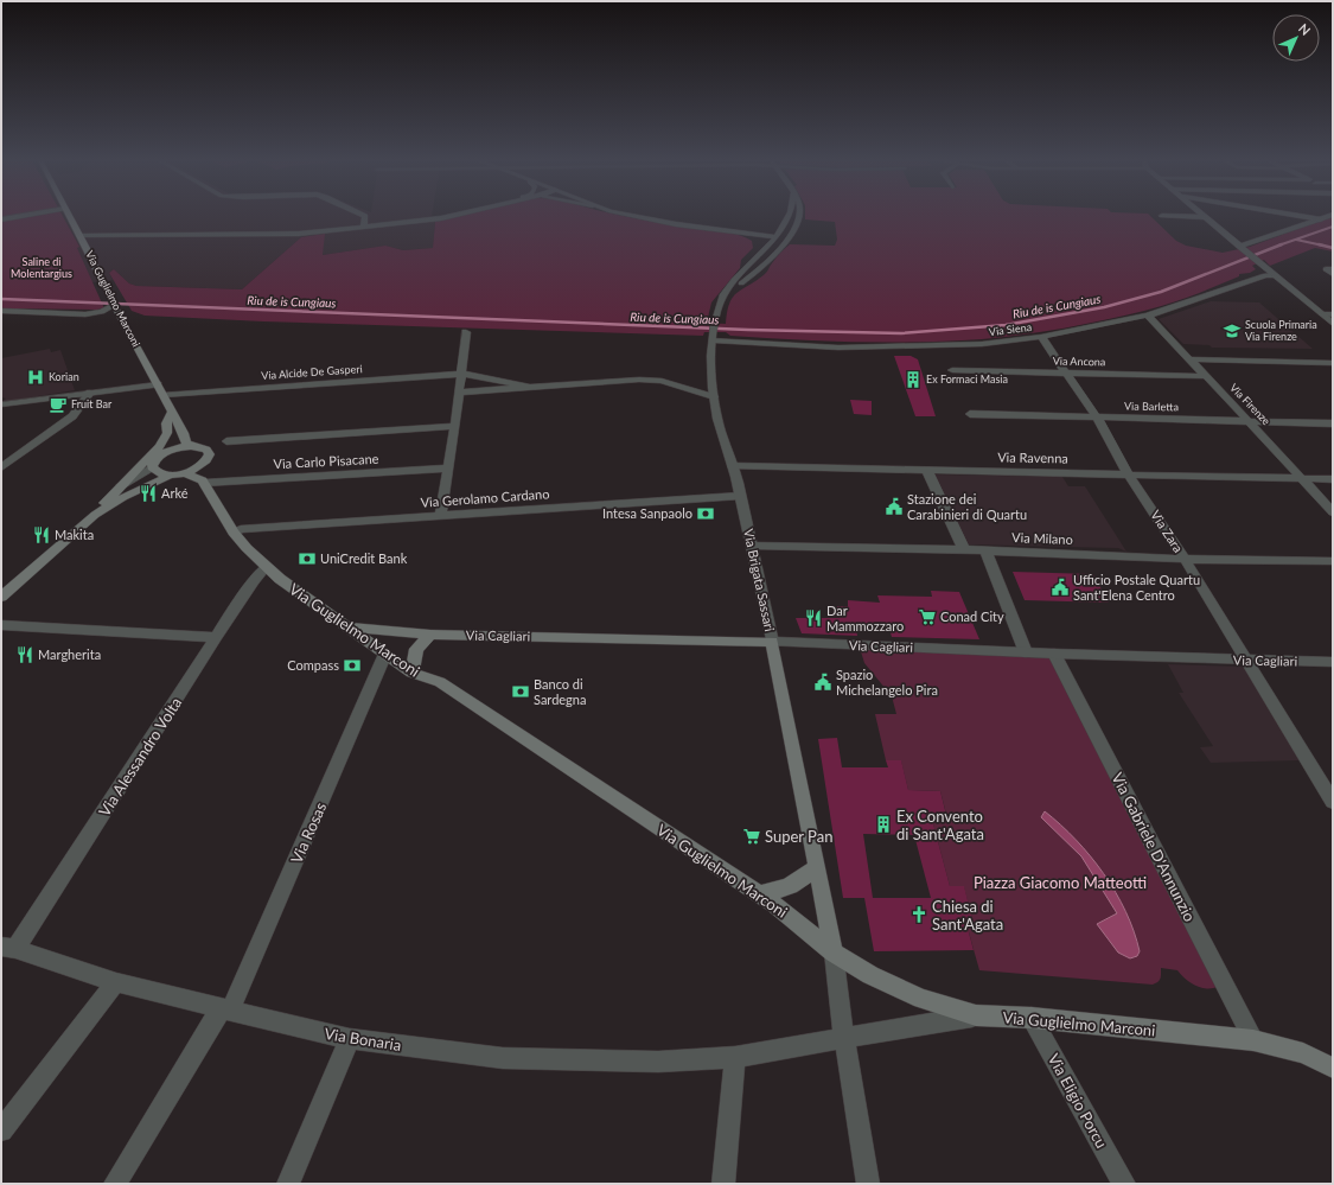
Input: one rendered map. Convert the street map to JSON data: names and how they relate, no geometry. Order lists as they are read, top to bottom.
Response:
{
  "streets": {
    "main road": ["Via Guglielmo Marconi", "Via Brigata Sassari", "Via Cagliari"],
    "street": [
      "Via Siena",
      "Via Ancona",
      "Via Alcide De Gasperi",
      "Via Firenze",
      "Via Barletta",
      "Via Ravenna",
      "Via Carlo Pisacane",
      "Via Gerolamo Cardano",
      "Via Zara",
      "Via Milano",
      "Via Alessandro Volta",
      "Via Rosas",
      "Via Gabriele D'Annunzio",
      "Via Bonaria",
      "Via Eligio Porcu"
    ]
  },
  "crossings": [
    ["Via Guglielmo Marconi", "Via Alcide De Gasperi"],
    ["Via Guglielmo Marconi", "Via Carlo Pisacane"],
    ["Via Guglielmo Marconi", "Via Gerolamo Cardano"],
    ["Via Guglielmo Marconi", "Via Brigata Sassari"],
    ["Via Guglielmo Marconi", "Via Cagliari"],
    ["Via Guglielmo Marconi", "Via Alessandro Volta"],
    ["Via Guglielmo Marconi", "Via Rosas"],
    ["Via Guglielmo Marconi", "Via Gabriele D'Annunzio"],
    ["Via Guglielmo Marconi", "Via Bonaria"],
    ["Via Guglielmo Marconi", "Via Eligio Porcu"],
    ["Via Siena", "Via Firenze"],
    ["Via Siena", "Via Zara"],
    ["Via Siena", "Via Brigata Sassari"],
    ["Via Ancona", "Via Firenze"],
    ["Via Ancona", "Via Zara"],
    ["Via Firenze", "Via Barletta"],
    ["Via Firenze", "Via Ravenna"],
    ["Via Barletta", "Via Zara"],
    ["Via Ravenna", "Via Zara"],
    ["Via Ravenna", "Via Brigata Sassari"],
    ["Via Gerolamo Cardano", "Via Brigata Sassari"],
    ["Via Zara", "Via Milano"],
    ["Via Zara", "Via Cagliari"],
    ["Via Milano", "Via Brigata Sassari"],
    ["Via Brigata Sassari", "Via Cagliari"],
    ["Via Cagliari", "Via Gabriele D'Annunzio"],
    ["Via Alessandro Volta", "Via Bonaria"],
    ["Via Rosas", "Via Bonaria"]
  ],
  "water": ["Riu de is Cungiaus"],
  "parks": ["Saline di Molentargius", "Piazza Giacomo Matteotti"],
  "places": {
    "school or university": ["Scuola Primaria Via Firenze"],
    "hospital": ["Korian"],
    "building": ["Ex Formaci Masia", "Ex Convento di Sant'Agata"],
    "cafe": ["Fruit Bar"],
    "restaurant": [
      "Arké",
      "Makita",
      "Dar Mammozzaro",
      "Margherita"
    ],
    "public building": ["Stazione dei Carabinieri di Quartu", "Ufficio Postale Quartu Sant'Elena Centro", "Spazio Michelangelo Pira"],
    "bank": [
      "Intesa Sanpaolo",
      "UniCredit Bank",
      "Compass",
      "Banco di Sardegna"
    ],
    "supermarket": ["Conad City", "Super Pan"],
    "church": ["Chiesa di Sant'Agata"]
  },
  "north": "top right"
}
